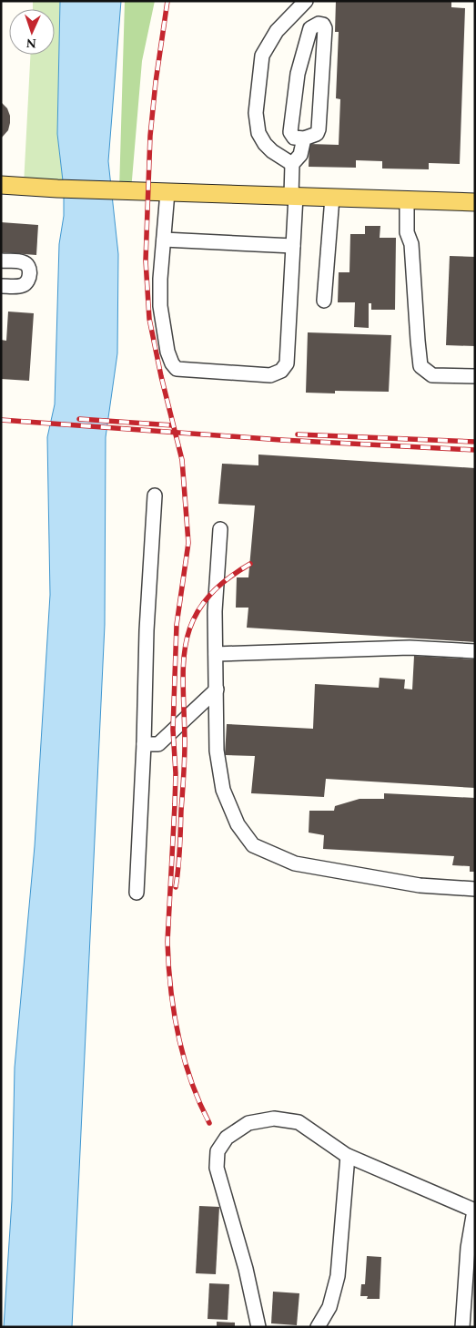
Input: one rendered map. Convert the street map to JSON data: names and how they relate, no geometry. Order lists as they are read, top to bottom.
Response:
{
  "north": "bottom"
}
